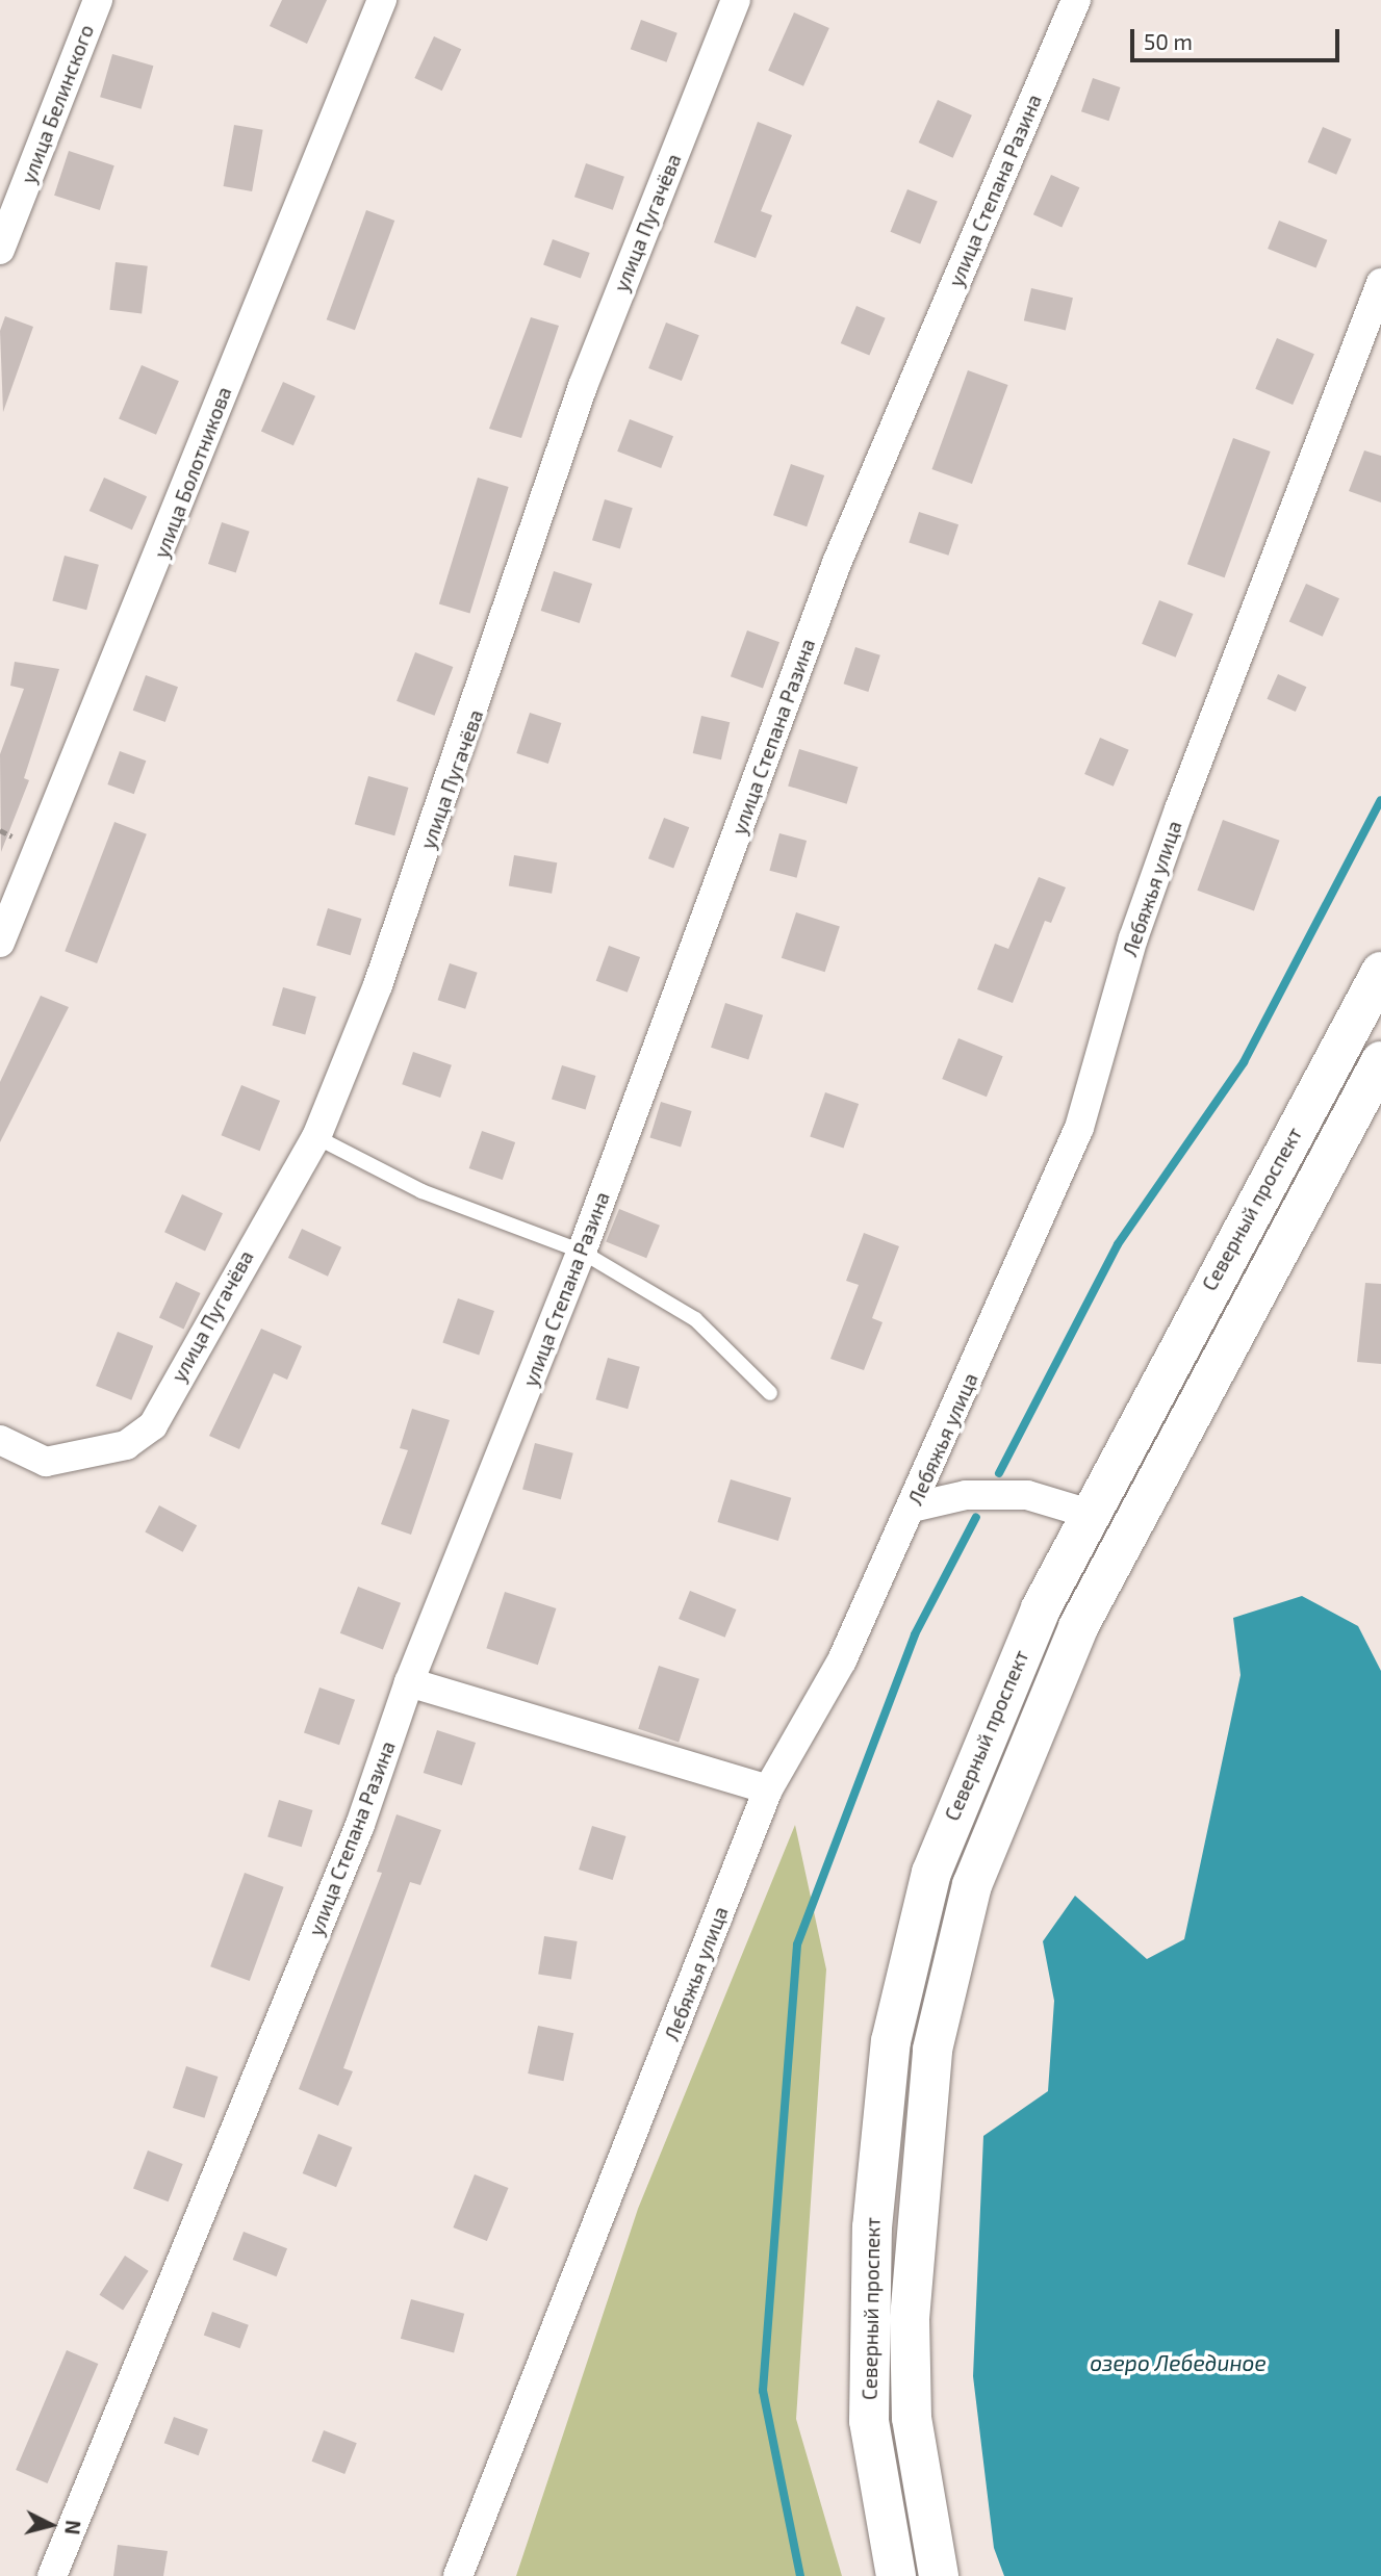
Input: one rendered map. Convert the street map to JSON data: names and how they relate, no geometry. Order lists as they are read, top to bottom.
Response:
{
  "streets": {
    "main road": ["Северный проспект"],
    "street": [
      "улица Белинского",
      "улица Степана Разина",
      "улица Пугачёва",
      "улица Болотникова",
      "Лебяжья улица"
    ]
  },
  "water": ["озеро Лебединое"],
  "scale_bar": "50 m",
  "north": "right"
}
